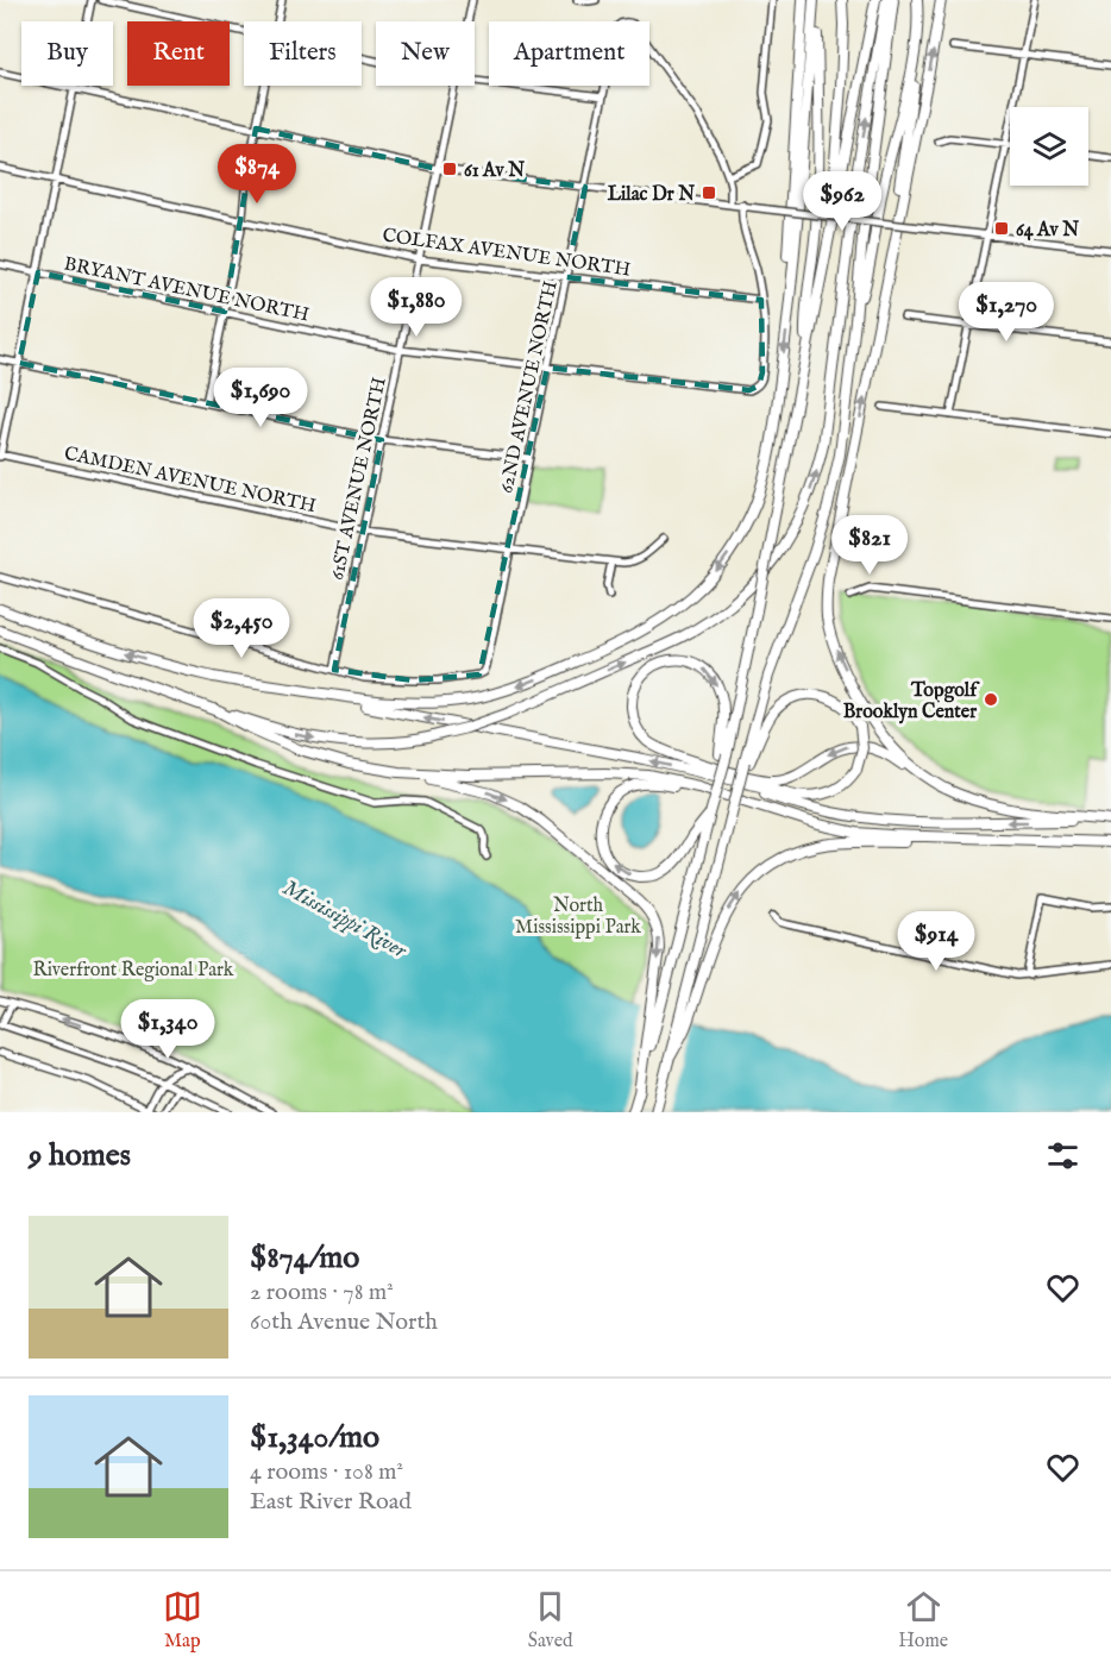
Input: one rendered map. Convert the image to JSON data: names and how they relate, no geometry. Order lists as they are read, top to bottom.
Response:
{
  "streets": {
    "street": [
      "COLFAX AVENUE NORTH",
      "BRYANT AVENUE NORTH",
      "62ND AVENUE NORTH",
      "CAMDEN AVENUE NORTH",
      "61ST AVENUE NORTH"
    ]
  },
  "crossings": [
    ["COLFAX AVENUE NORTH", "BRYANT AVENUE NORTH"],
    ["COLFAX AVENUE NORTH", "62ND AVENUE NORTH"],
    ["COLFAX AVENUE NORTH", "61ST AVENUE NORTH"],
    ["BRYANT AVENUE NORTH", "62ND AVENUE NORTH"],
    ["BRYANT AVENUE NORTH", "61ST AVENUE NORTH"],
    ["62ND AVENUE NORTH", "CAMDEN AVENUE NORTH"],
    ["62ND AVENUE NORTH", "61ST AVENUE NORTH"],
    ["CAMDEN AVENUE NORTH", "61ST AVENUE NORTH"]
  ],
  "water": ["Mississippi River"],
  "parks": ["North Mississippi Park", "Riverfront Regional Park"],
  "places": {
    "transit": ["61 Av N", "Lilac Dr N", "64 Av N"],
    "other": ["Topgolf Brooklyn Center"]
  },
  "page": {
    "chip": [
      "Buy",
      "Rent",
      "Filters",
      "New",
      "Apartment"
    ],
    "price": [
      "$874",
      "$962",
      "$1,880",
      "$1,270",
      "$1,690",
      "$821",
      "$2,450",
      "$914",
      "$1,340"
    ],
    "heading": "9 homes",
    "list": [
      {
        "name": "$874/mo",
        "note": "2 rooms · 78 m² · 60th Avenue North"
      },
      {
        "name": "$1,340/mo",
        "note": "4 rooms · 108 m² · East River Road"
      }
    ],
    "tabs": ["Map", "Saved", "Home"]
  }
}
